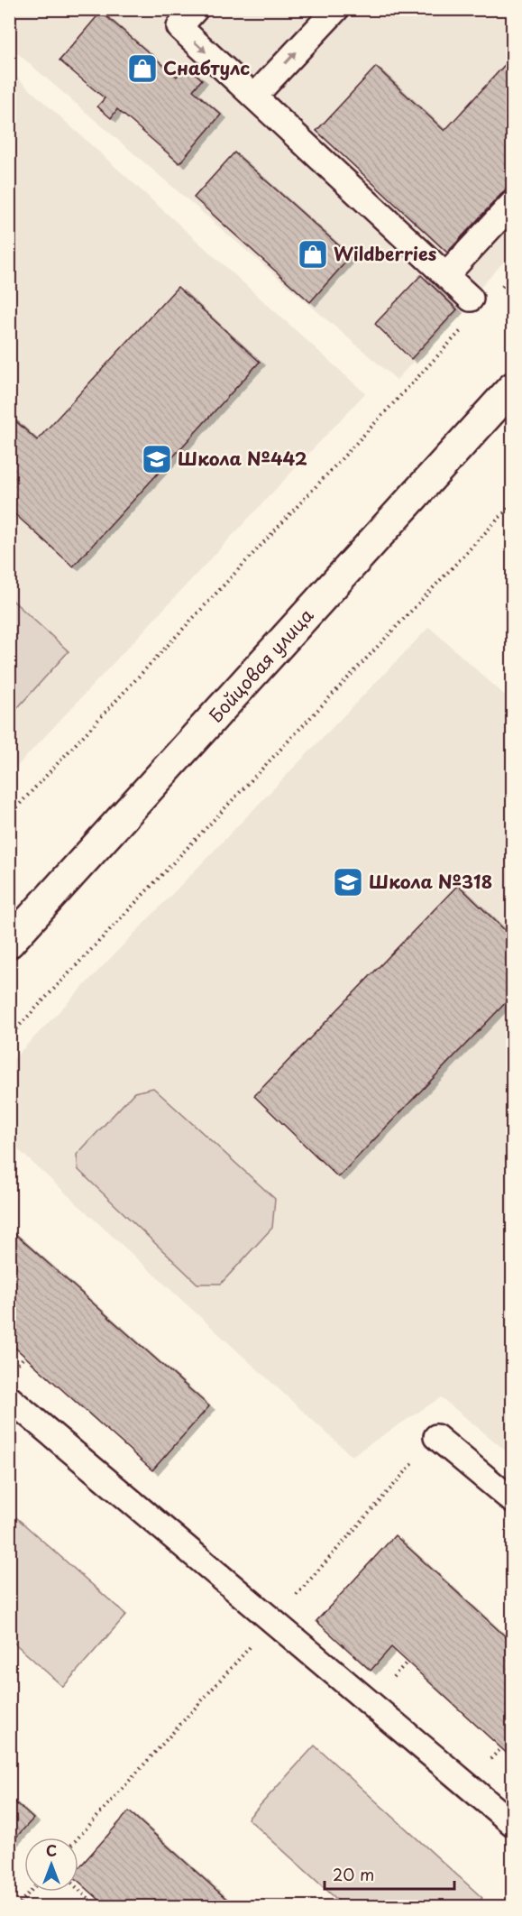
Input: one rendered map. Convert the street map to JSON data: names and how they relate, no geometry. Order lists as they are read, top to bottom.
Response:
{
  "streets": {
    "street": ["Бойцовая улица"]
  },
  "places": {
    "shop": ["Снабтулс", "Wildberries"],
    "school or university": ["Школа №442", "Школа №318"]
  },
  "scale_bar": "20 m",
  "north": "top"
}
